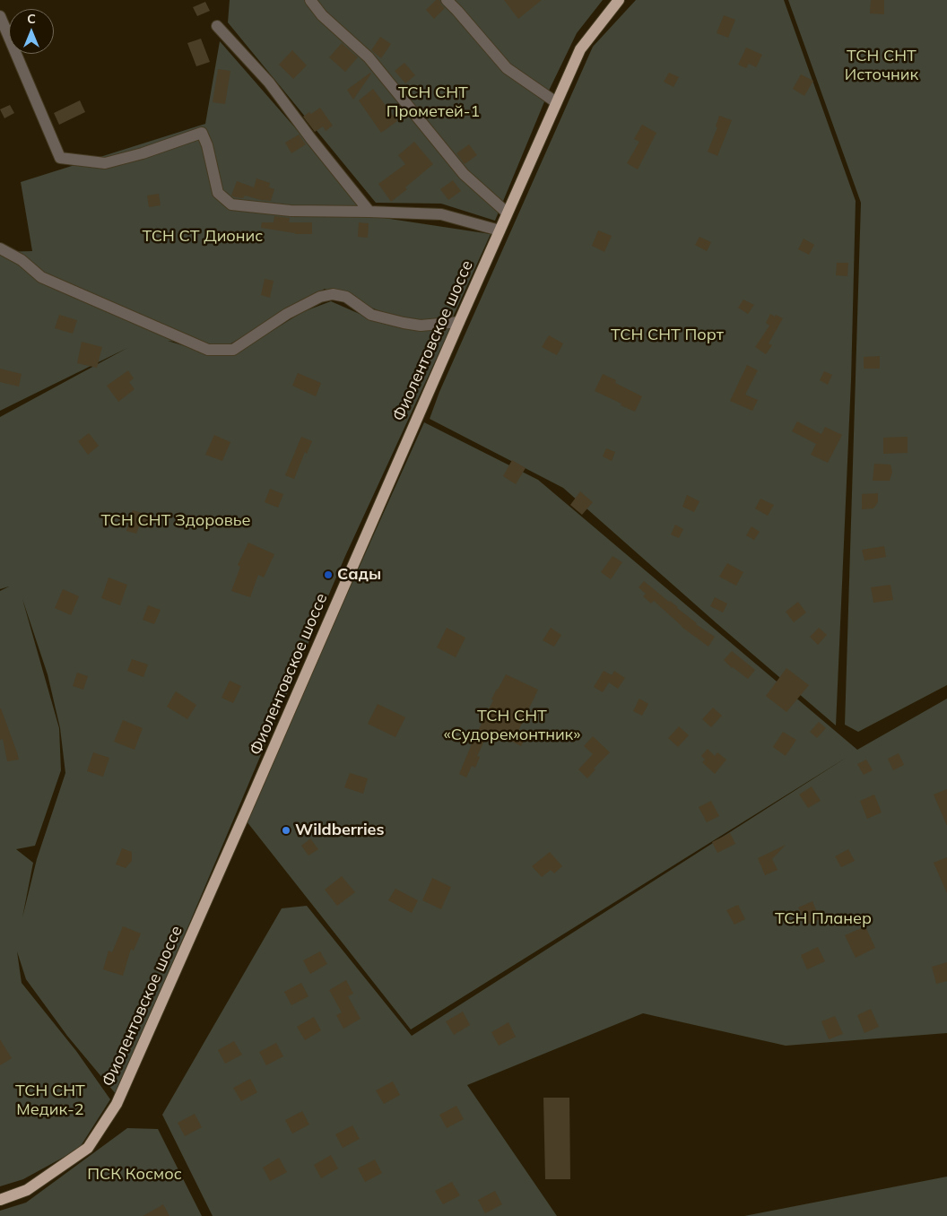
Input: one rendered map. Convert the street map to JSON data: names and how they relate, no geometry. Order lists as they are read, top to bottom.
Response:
{
  "streets": {
    "main road": ["Фиолентовское шоссе"]
  },
  "parks": [
    "ТСН СНТ Источник",
    "ТСН СНТ Прометей-1",
    "ТСН СТ Дионис",
    "ТСН СНТ Порт",
    "ТСН СНТ Здоровье",
    "ТСН СНТ «Судоремонтник»",
    "ТСН Планер",
    "ТСН СНТ Медик-2",
    "ПСК Космос"
  ],
  "places": ["Сады", "Wildberries"],
  "north": "top"
}
